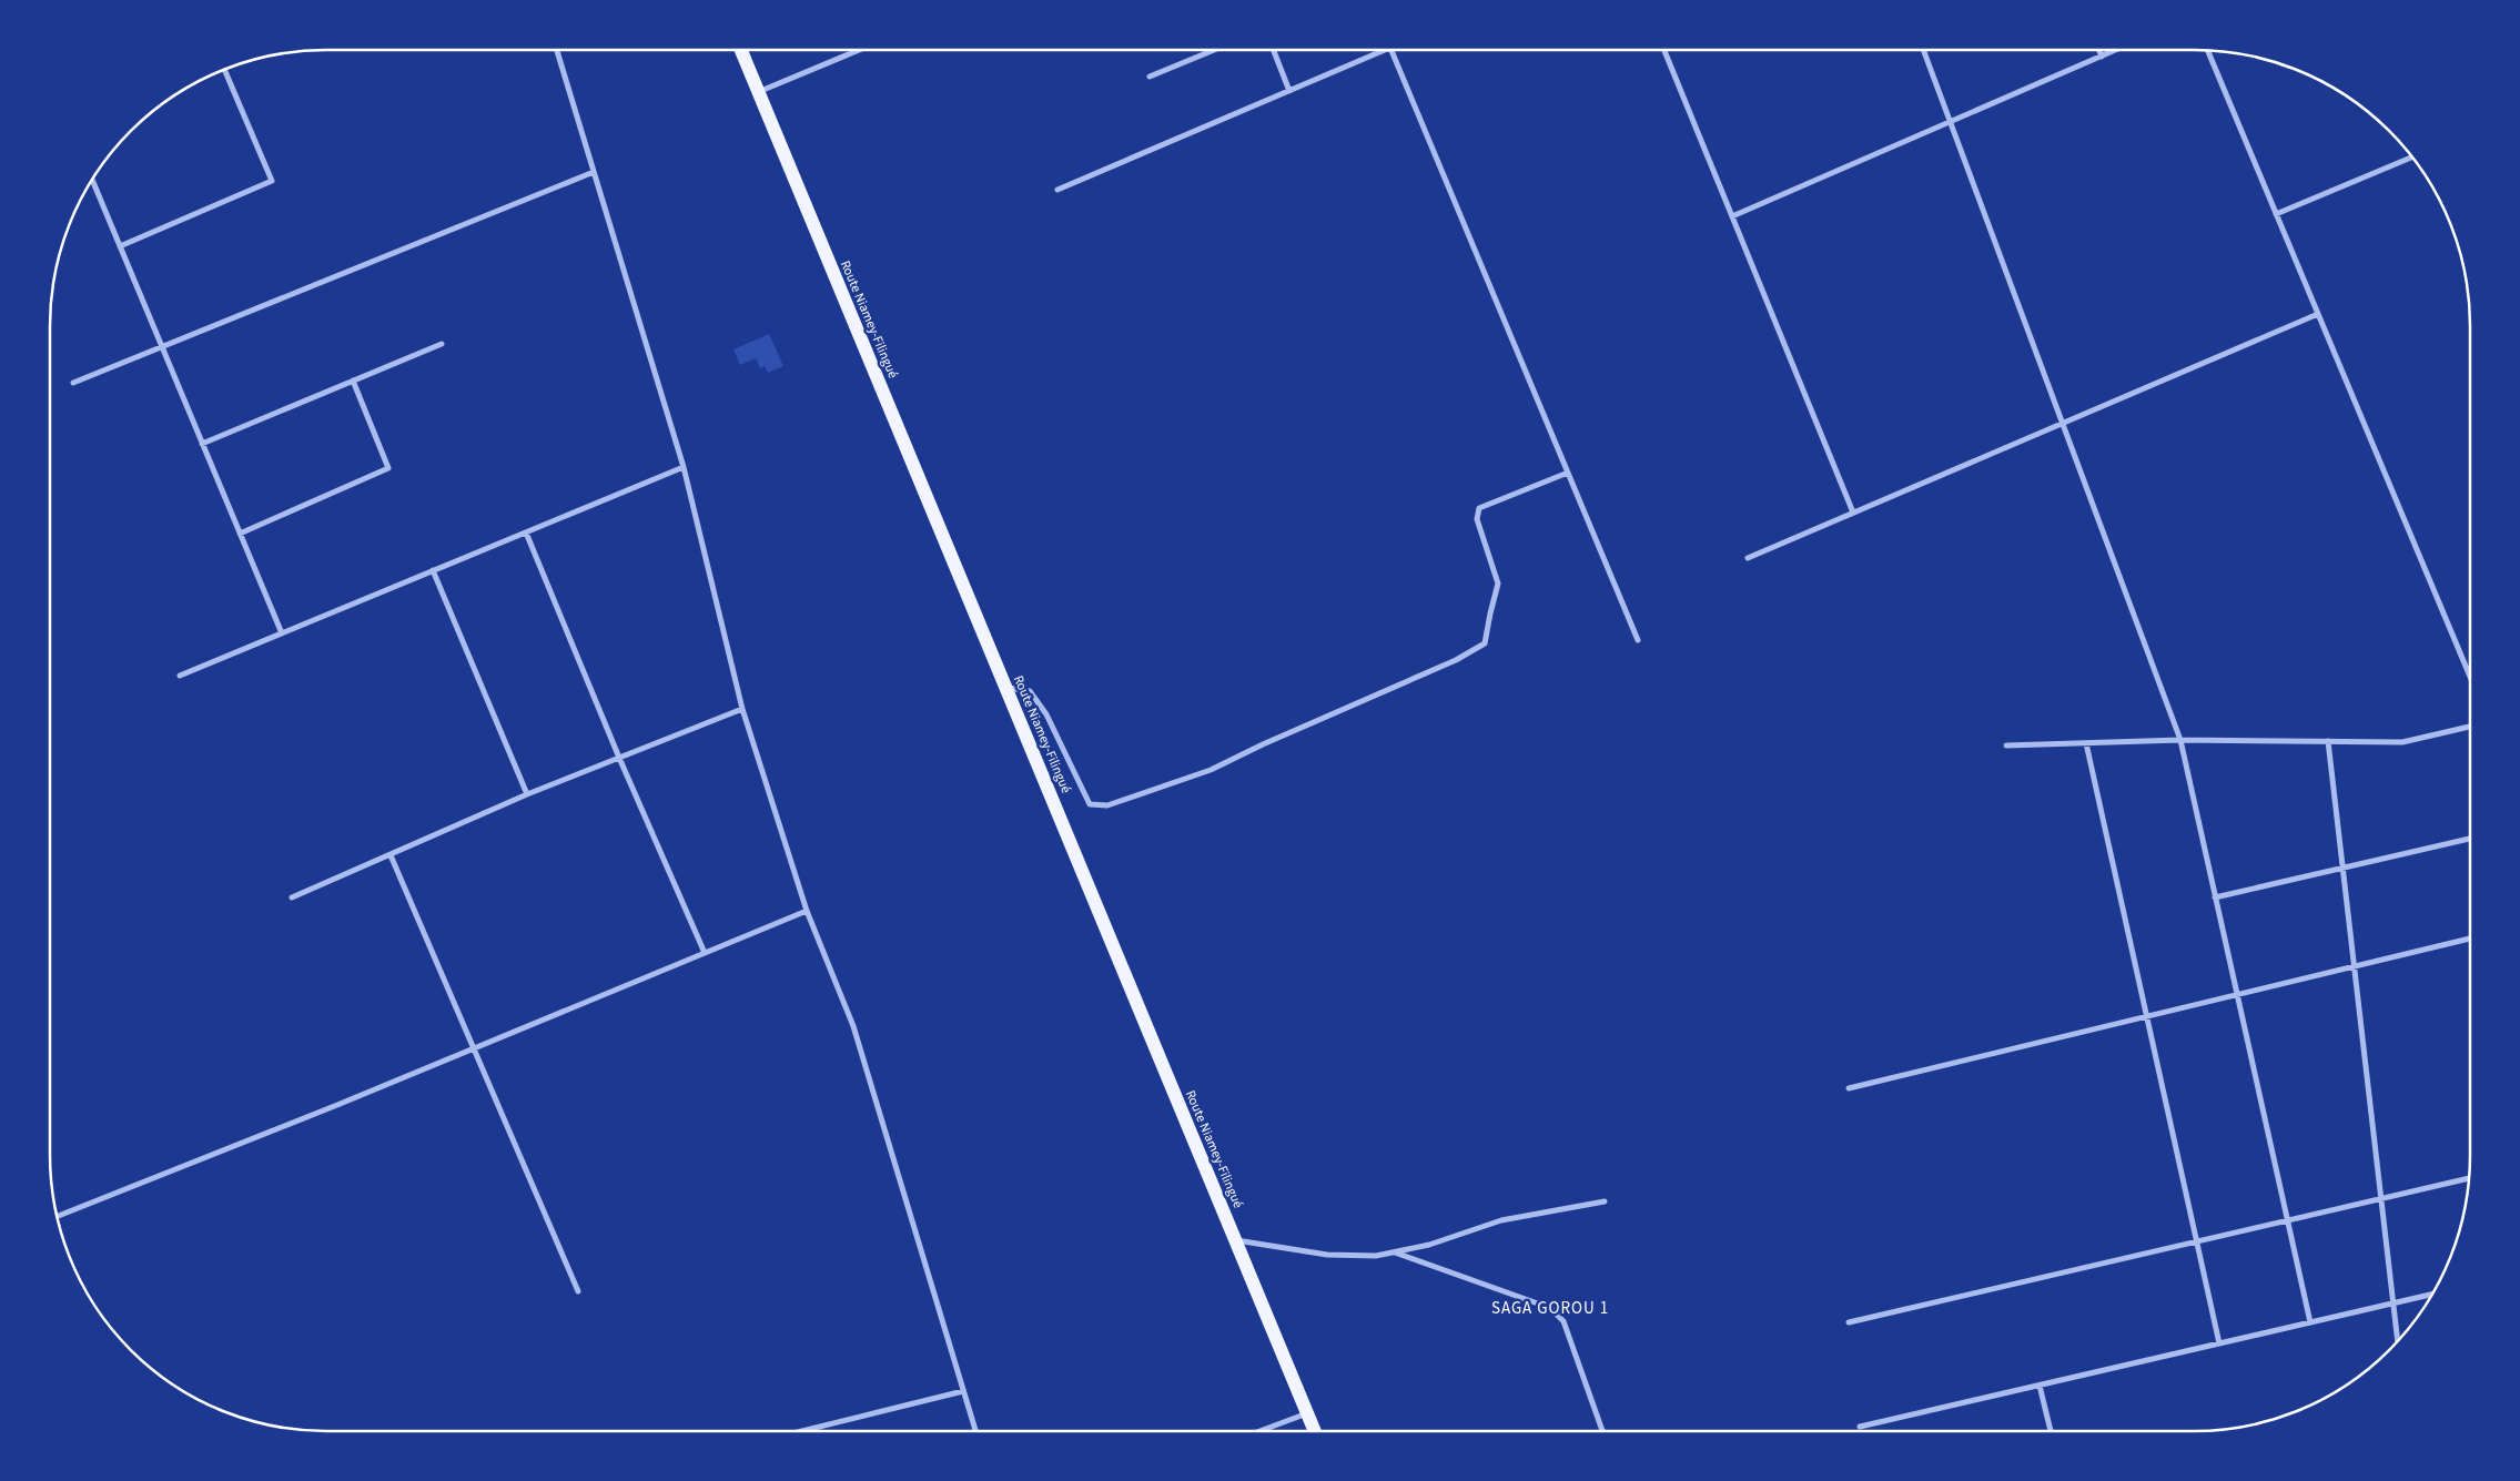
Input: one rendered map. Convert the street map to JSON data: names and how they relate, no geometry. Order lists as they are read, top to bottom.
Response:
{
  "streets": {
    "main road": ["Route Niamey-Filingué"]
  },
  "districts": ["SAGA GOROU 1"]
}
